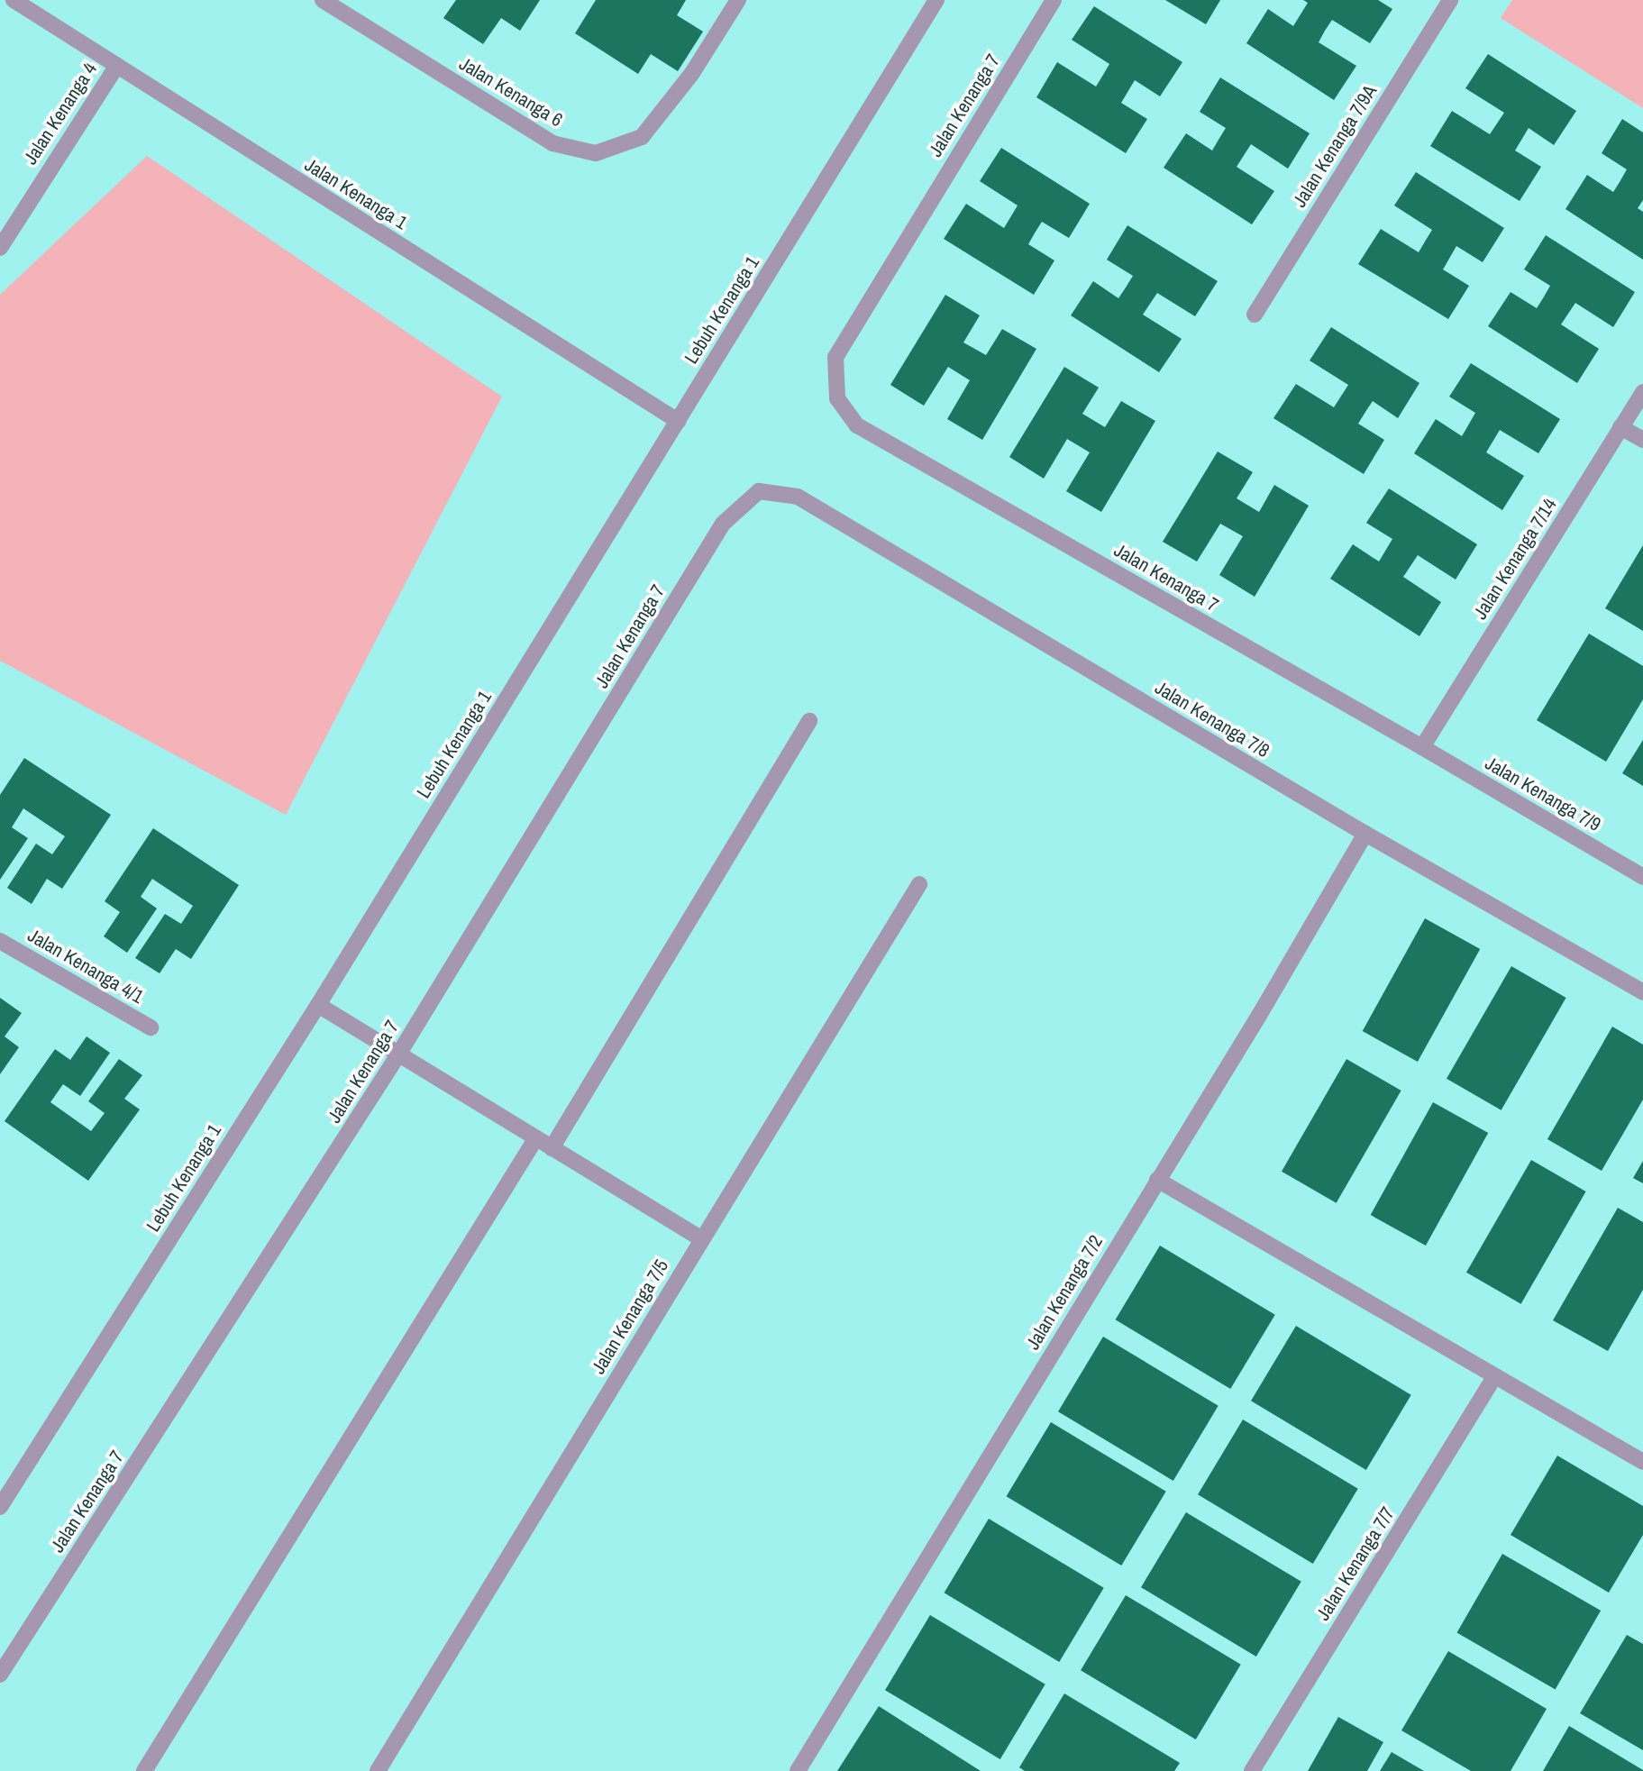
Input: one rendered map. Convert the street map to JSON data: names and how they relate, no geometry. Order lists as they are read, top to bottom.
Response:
{
  "streets": {
    "street": [
      "Jalan Kenanga 6",
      "Jalan Kenanga 7",
      "Jalan Kenanga 4",
      "Jalan Kenanga 7/9A",
      "Jalan Kenanga 1",
      "Lebuh Kenanga 1",
      "Jalan Kenanga 7/14",
      "Jalan Kenanga 7/8",
      "Jalan Kenanga 7/9",
      "Jalan Kenanga 4/1",
      "Jalan Kenanga 7/2",
      "Jalan Kenanga 7/5",
      "Jalan Kenanga 7/7"
    ]
  },
  "crossings": [
    ["Jalan Kenanga 7", "Jalan Kenanga 7/14"],
    ["Jalan Kenanga 7", "Jalan Kenanga 7/8"],
    ["Jalan Kenanga 7", "Jalan Kenanga 7/9"],
    ["Jalan Kenanga 4", "Jalan Kenanga 1"],
    ["Jalan Kenanga 1", "Lebuh Kenanga 1"],
    ["Jalan Kenanga 7/14", "Jalan Kenanga 7/9"],
    ["Jalan Kenanga 7/8", "Jalan Kenanga 7/2"]
  ]
}
